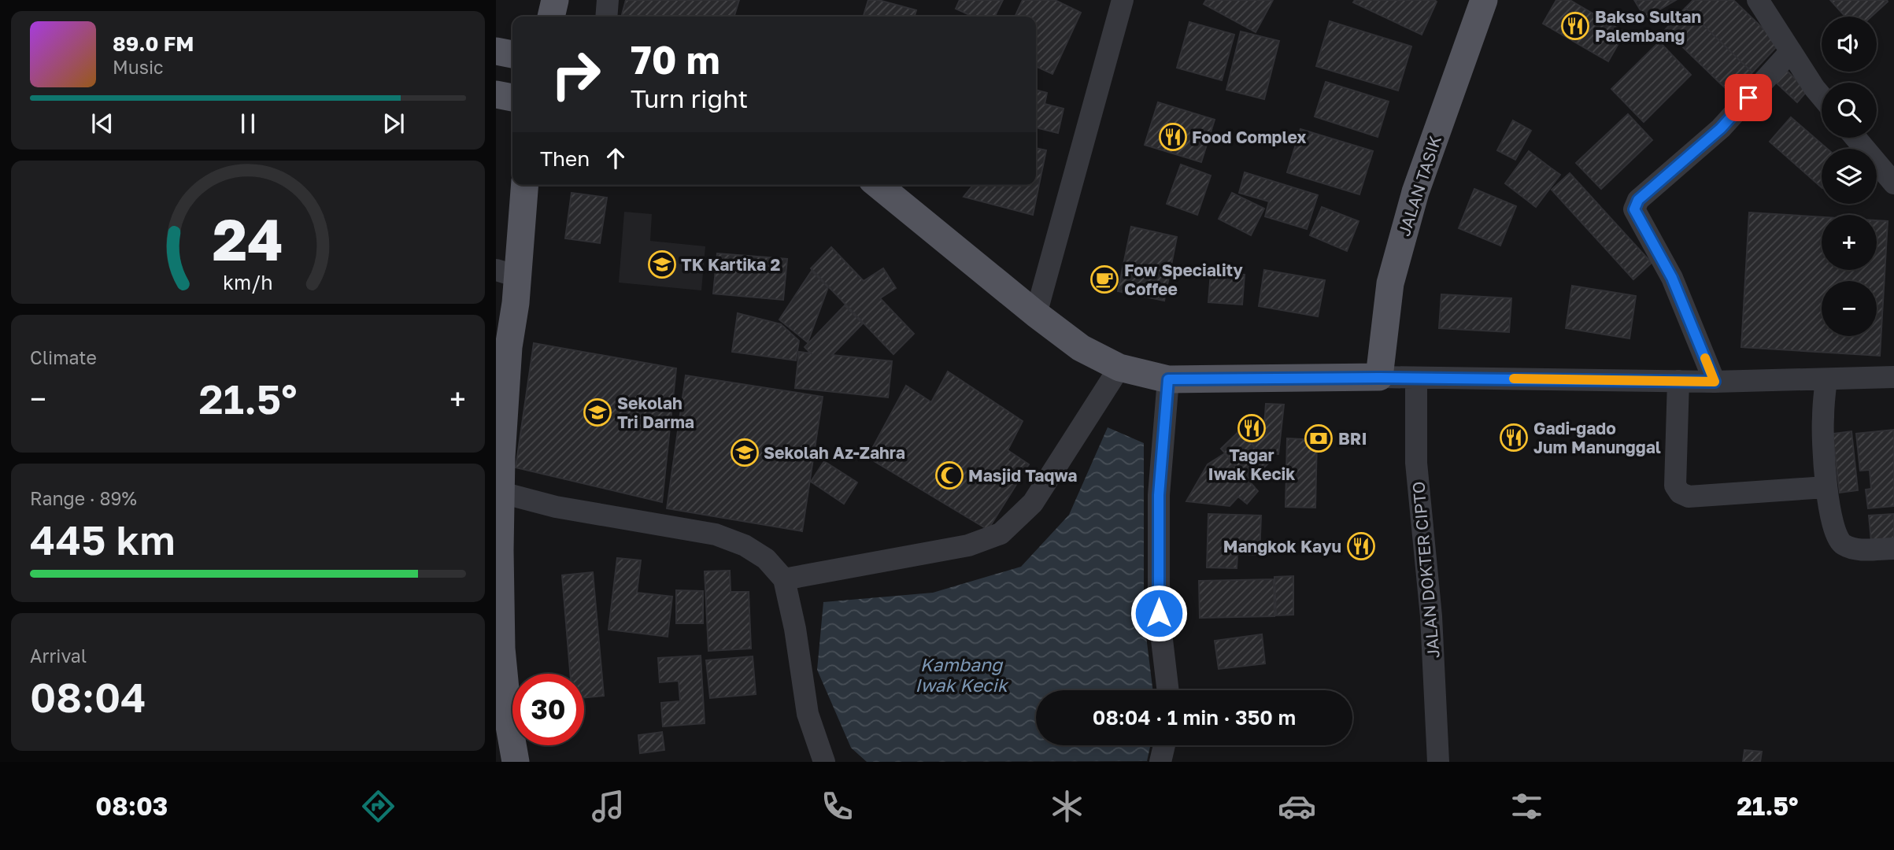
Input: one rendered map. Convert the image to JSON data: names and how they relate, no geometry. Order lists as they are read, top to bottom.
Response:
{
  "streets": {
    "main road": ["JALAN TASIK"],
    "street": ["JALAN DOKTER CIPTO"]
  },
  "water": ["Kambang Iwak Kecik"],
  "places": {
    "restaurant": [
      "Bakso Sultan Palembang",
      "Food Complex",
      "Tagar Iwak Kecik",
      "Gadi-gado Jum Manunggal",
      "Mangkok Kayu"
    ],
    "school or university": ["TK Kartika 2", "Sekolah Tri Darma", "Sekolah Az-Zahra"],
    "cafe": ["Fow Speciality Coffee"],
    "bank": ["BRI"],
    "mosque": ["Masjid Taqwa"]
  },
  "page": {
    "map_buttons": ["+", "−"],
    "turn": ["70 m", "Turn right"],
    "song": ["89.0 FM", "Music"],
    "then": "Then",
    "tile": [
      "Climate",
      ["Range · 89%", "445 km"],
      ["Arrival", "08:04"]
    ],
    "heat": ["−", "21.5°", "+"],
    "limit": "30",
    "trip": "08:04 · 1 min · 350 m",
    "tabs": ["08:03", "21.5°"],
    "gauge": ["24", "km/h"]
  }
}
